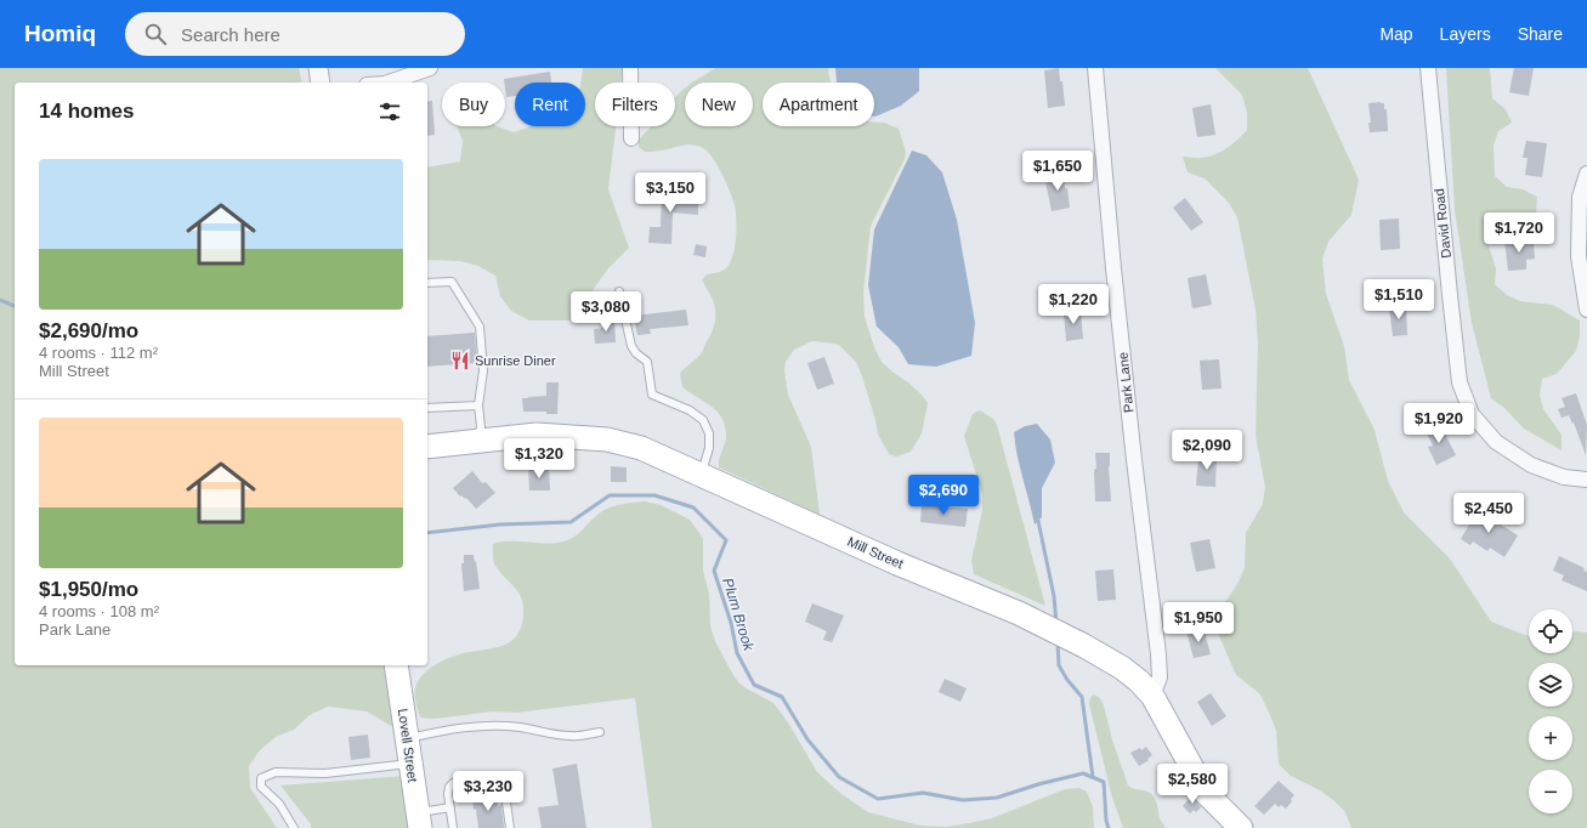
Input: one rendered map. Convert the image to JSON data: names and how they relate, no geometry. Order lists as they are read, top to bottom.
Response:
{
  "streets": {
    "main road": ["Mill Street", "Lovell Street"],
    "street": ["David Road", "Park Lane"]
  },
  "crossings": [
    ["Park Lane", "Mill Street"]
  ],
  "water": ["Plum Brook"],
  "places": {
    "restaurant": ["Sunrise Diner"]
  },
  "page": {
    "header": "Homiq",
    "search": "Search here",
    "nav": ["Map", "Layers", "Share"],
    "chip": [
      "Buy",
      "Rent",
      "Filters",
      "New",
      "Apartment"
    ],
    "heading": "14 homes",
    "list": [
      {
        "name": "$2,690/mo",
        "note": "4 rooms · 112 m² · Mill Street"
      },
      {
        "name": "$1,950/mo",
        "note": "4 rooms · 108 m² · Park Lane"
      }
    ],
    "price": [
      "$1,650",
      "$3,150",
      "$1,720",
      "$1,510",
      "$1,220",
      "$3,080",
      "$1,920",
      "$2,090",
      "$1,320",
      "$2,690",
      "$2,450",
      "$1,950",
      "$2,580",
      "$3,230"
    ],
    "map_buttons": ["+", "−"]
  }
}
